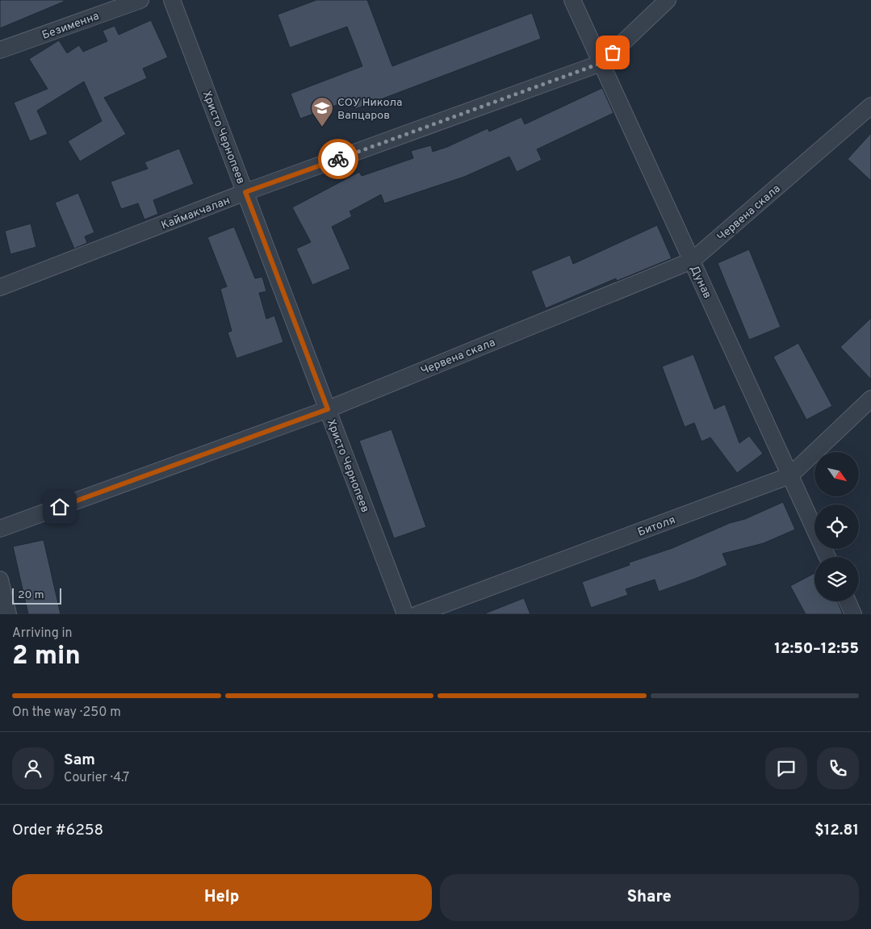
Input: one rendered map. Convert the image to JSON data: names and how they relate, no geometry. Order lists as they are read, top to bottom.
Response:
{
  "streets": {
    "street": [
      "Безименна",
      "Христо Чернопеев",
      "Каймакчалан",
      "Червена скала",
      "Дунав",
      "Битоля"
    ]
  },
  "crossings": [
    ["Христо Чернопеев", "Каймакчалан"],
    ["Христо Чернопеев", "Червена скала"],
    ["Каймакчалан", "Дунав"],
    ["Червена скала", "Дунав"],
    ["Дунав", "Битоля"]
  ],
  "places": {
    "school or university": ["СОУ Никола Вапцаров"]
  },
  "scale_bar": "20 m",
  "north": "bottom right",
  "page": {
    "scale": "20 m",
    "heading": ["2 min", "Arriving in", "12:50–12:55"],
    "panel": [
      "Sam",
      "Courier · 4.7",
      "Order #6258",
      "$12.81"
    ],
    "bar": "On the way · 250 m",
    "buttons": ["Help", "Share"]
  }
}
